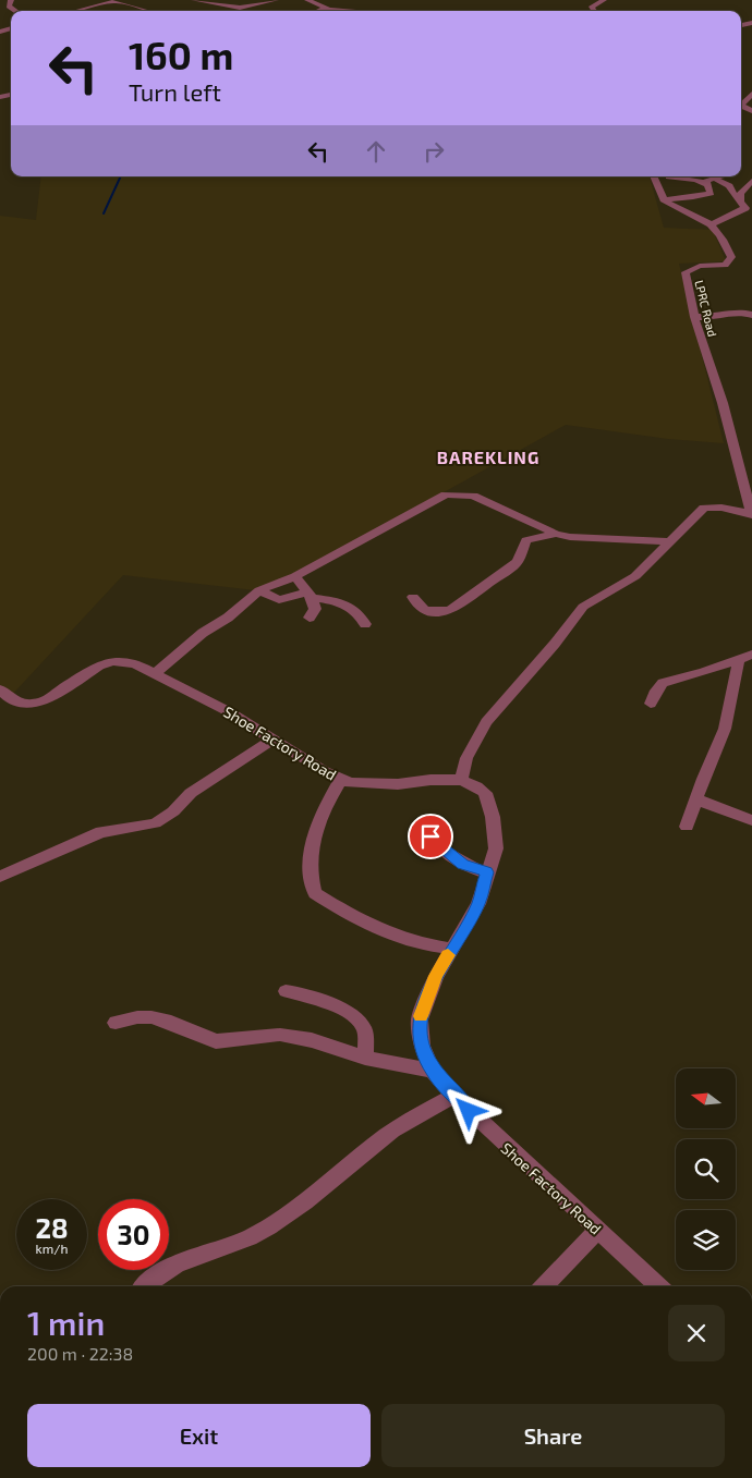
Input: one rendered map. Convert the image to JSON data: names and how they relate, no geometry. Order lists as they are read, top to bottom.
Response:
{
  "streets": {
    "street": ["LPRC Road", "Shoe Factory Road"]
  },
  "districts": ["BAREKLING"],
  "north": "left",
  "page": {
    "turn": ["160 m", "Turn left"],
    "speed": "28 km/h",
    "limit": "30",
    "heading": ["1 min", "200 m · 22:38"],
    "buttons": ["Exit", "Share"]
  }
}
